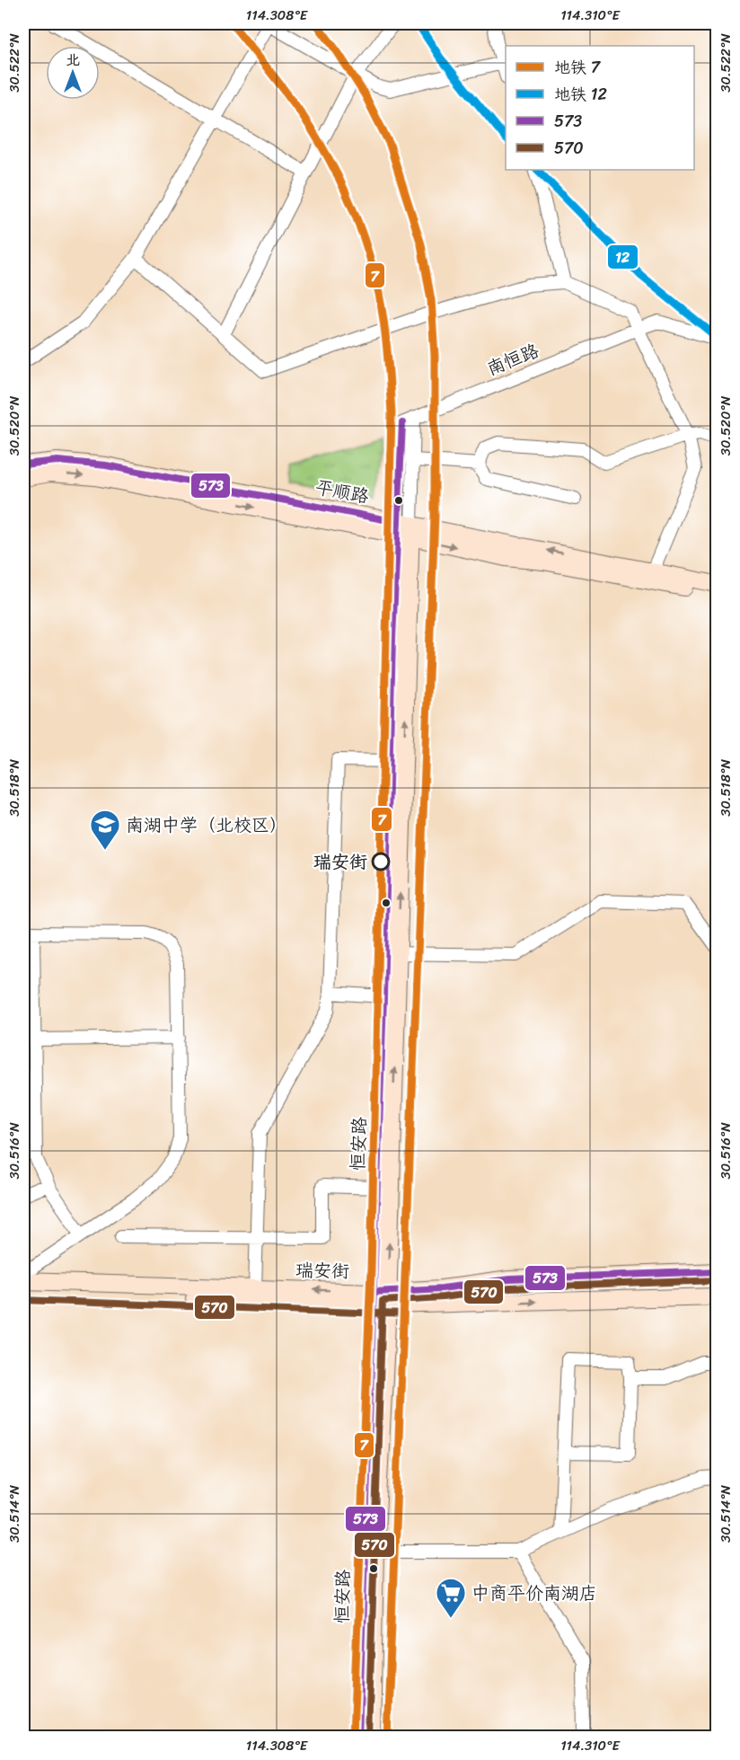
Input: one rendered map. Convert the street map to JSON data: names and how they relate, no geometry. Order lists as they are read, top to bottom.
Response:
{
  "streets": {
    "main road": ["平顺路", "恒安路", "瑞安街"],
    "street": ["南恒路"]
  },
  "crossings": [
    ["南恒路", "恒安路"],
    ["平顺路", "恒安路"],
    ["恒安路", "瑞安街"]
  ],
  "places": {
    "school or university": ["南湖中学（北校区）"],
    "other": ["瑞安街"],
    "supermarket": ["中商平价南湖店"]
  },
  "lines": [
    "metro line 7",
    "metro line 12",
    "transit line 573",
    "transit line 570"
  ],
  "legend": [
    "地铁 7",
    "地铁 12",
    "573",
    "570"
  ],
  "north": "top",
  "coordinates": [
    "114.308°E",
    "114.310°E",
    "30.522°N",
    "30.520°N",
    "30.518°N",
    "30.516°N",
    "30.514°N"
  ]
}
